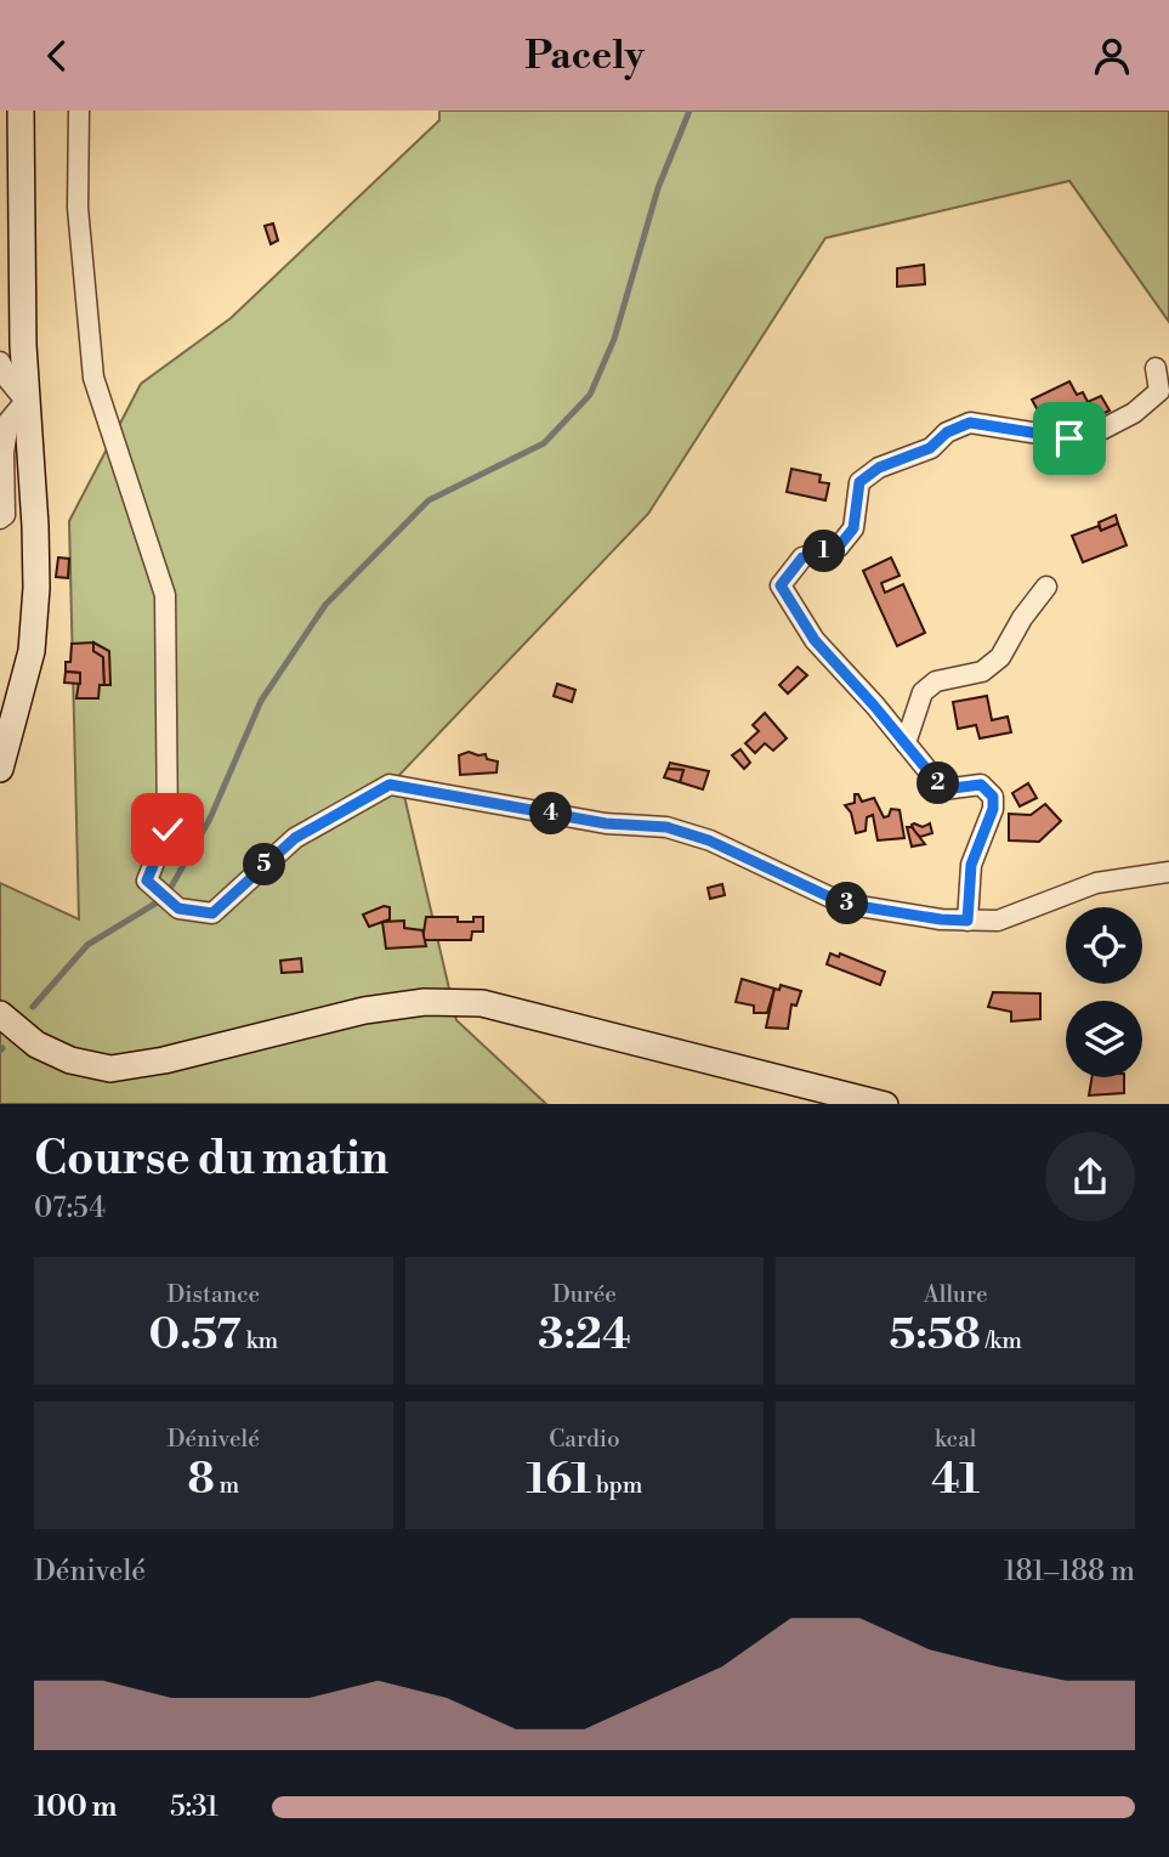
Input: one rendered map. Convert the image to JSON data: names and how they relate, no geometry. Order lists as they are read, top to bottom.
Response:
{
  "page": {
    "header": "Pacely",
    "pins": [
      "1",
      "2",
      "4",
      "5",
      "3"
    ],
    "heading": ["Course du matin", "07:54"],
    "stats": [
      ["Distance", "0.57 km"],
      ["Durée", "3:24"],
      ["Allure", "5:58 /km"],
      ["Dénivelé", "8 m"],
      ["Cardio", "161 bpm"],
      ["kcal", "41"]
    ],
    "chart": ["Dénivelé", "181–188 m"],
    "list": [
      {
        "name": "100 m",
        "note": "5:31"
      }
    ]
  }
}
